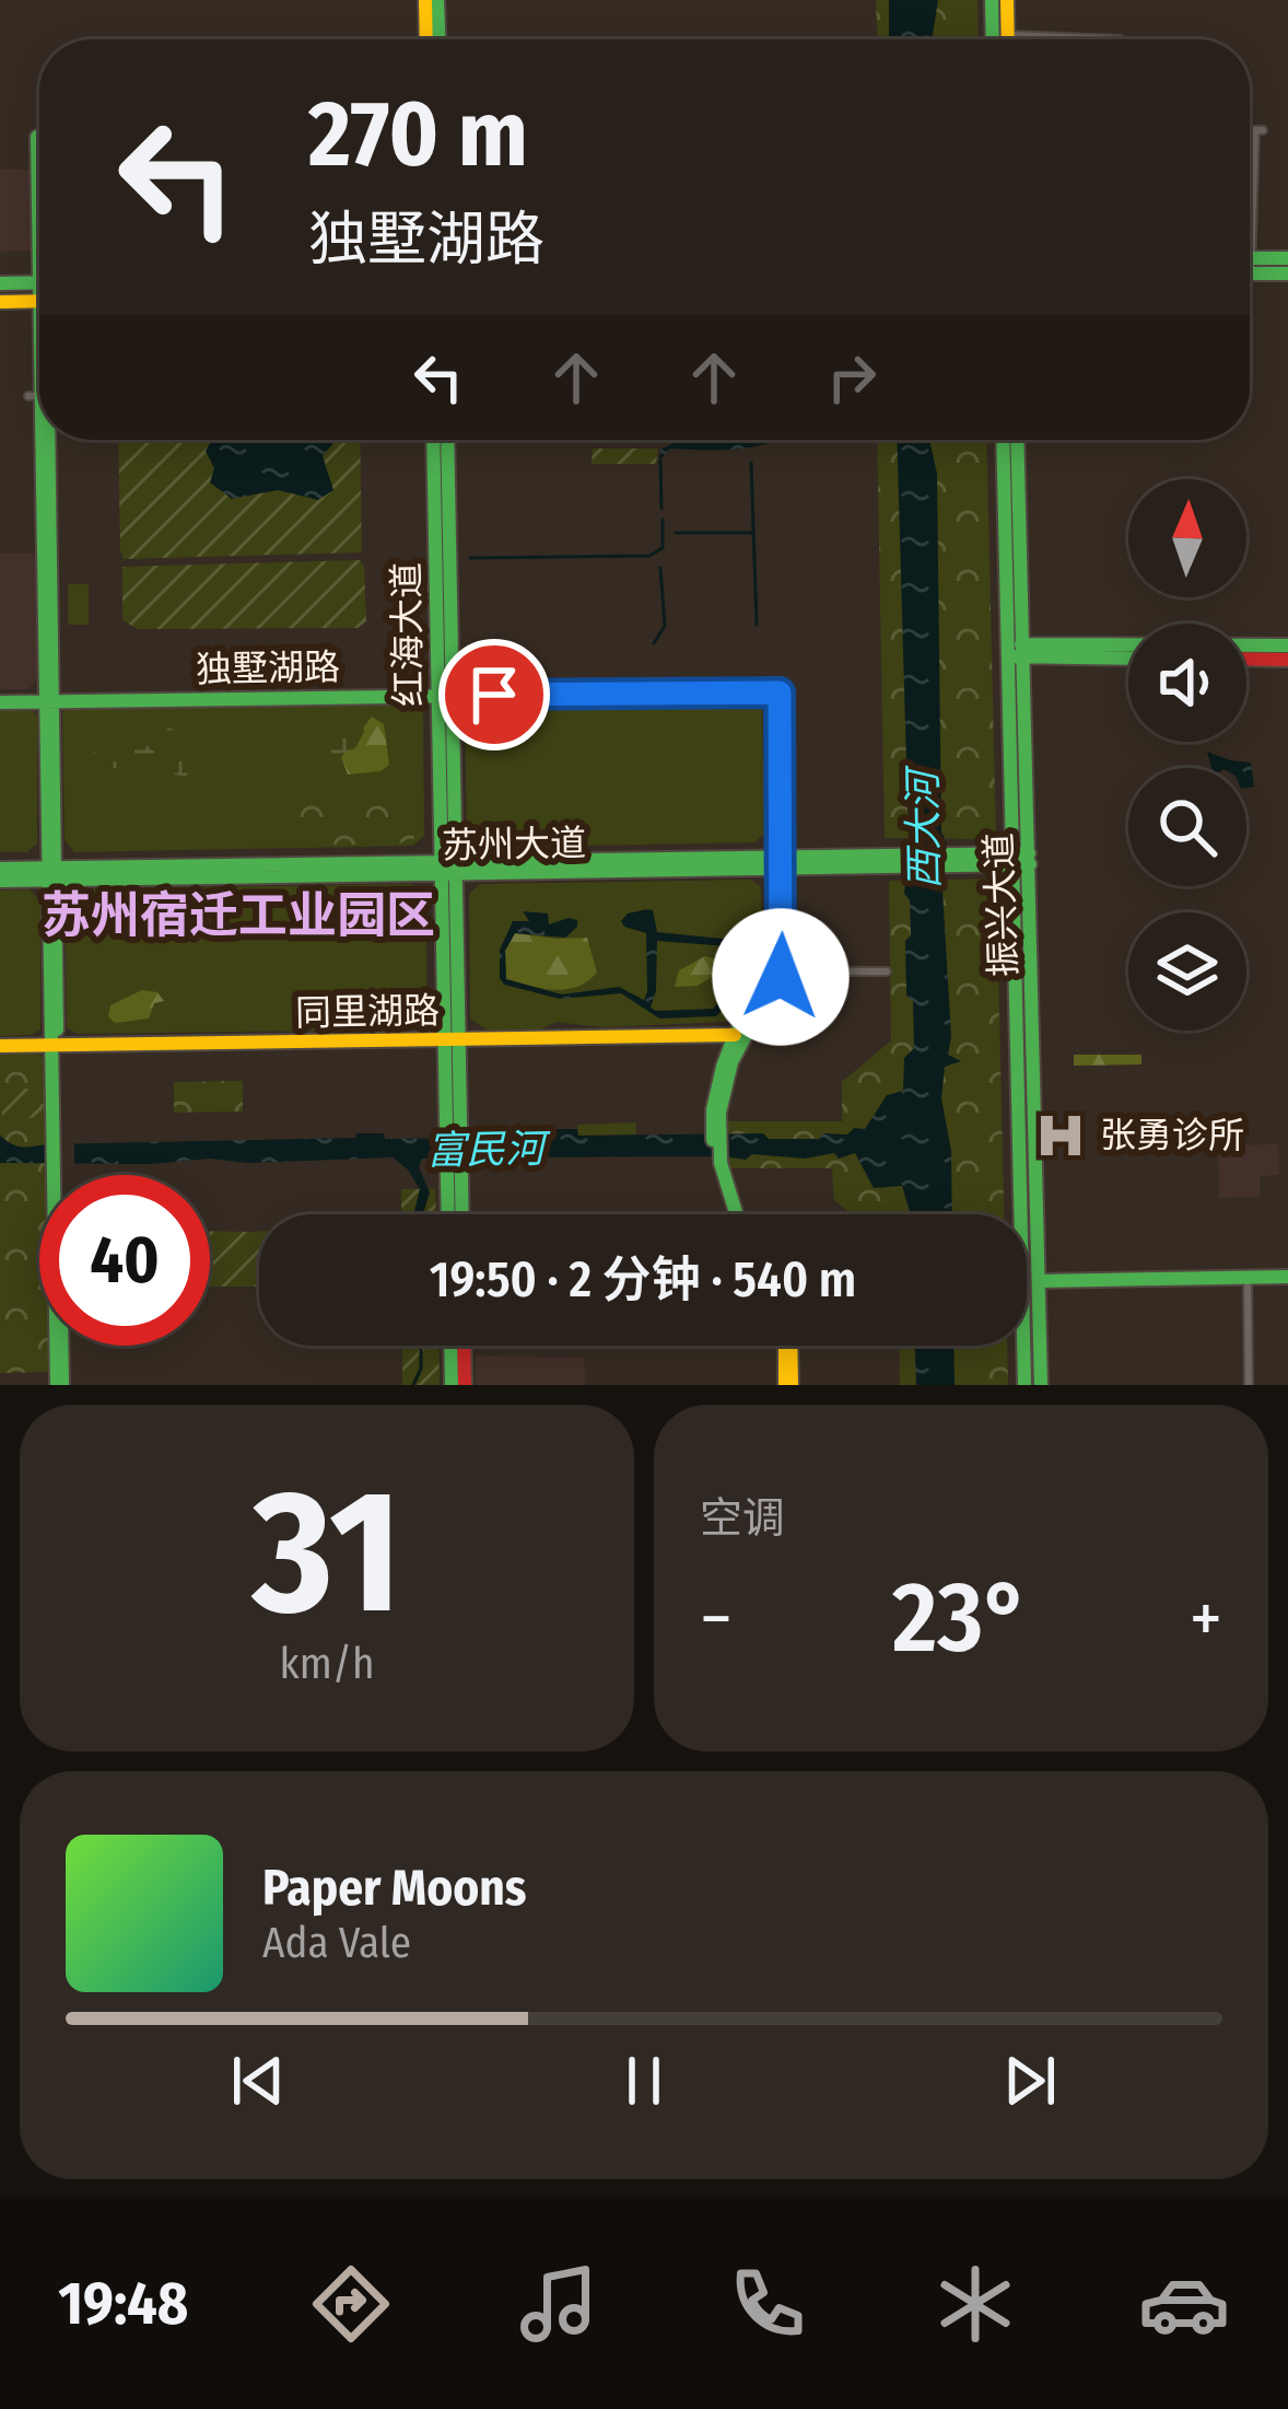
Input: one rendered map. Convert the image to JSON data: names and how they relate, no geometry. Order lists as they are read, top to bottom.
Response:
{
  "streets": {
    "street": [
      "红海大道",
      "独墅湖路",
      "苏州大道",
      "振兴大道",
      "同里湖路"
    ]
  },
  "crossings": [
    ["红海大道", "独墅湖路"],
    ["红海大道", "苏州大道"],
    ["红海大道", "同里湖路"],
    ["独墅湖路", "苏州大道"],
    ["苏州大道", "振兴大道"]
  ],
  "districts": ["苏州宿迁工业园区"],
  "water": ["西大河", "富民河"],
  "places": {
    "hospital": ["张勇诊所"]
  },
  "north": "top",
  "page": {
    "turn": ["270 m", "独墅湖路"],
    "limit": "40",
    "trip": "19:50 · 2 分钟 · 540 m",
    "tile": [
      ["31", "km/h"],
      "空调"
    ],
    "heat": ["−", "23°", "+"],
    "song": ["Paper Moons", "Ada Vale"],
    "tabs": "19:48"
  }
}
